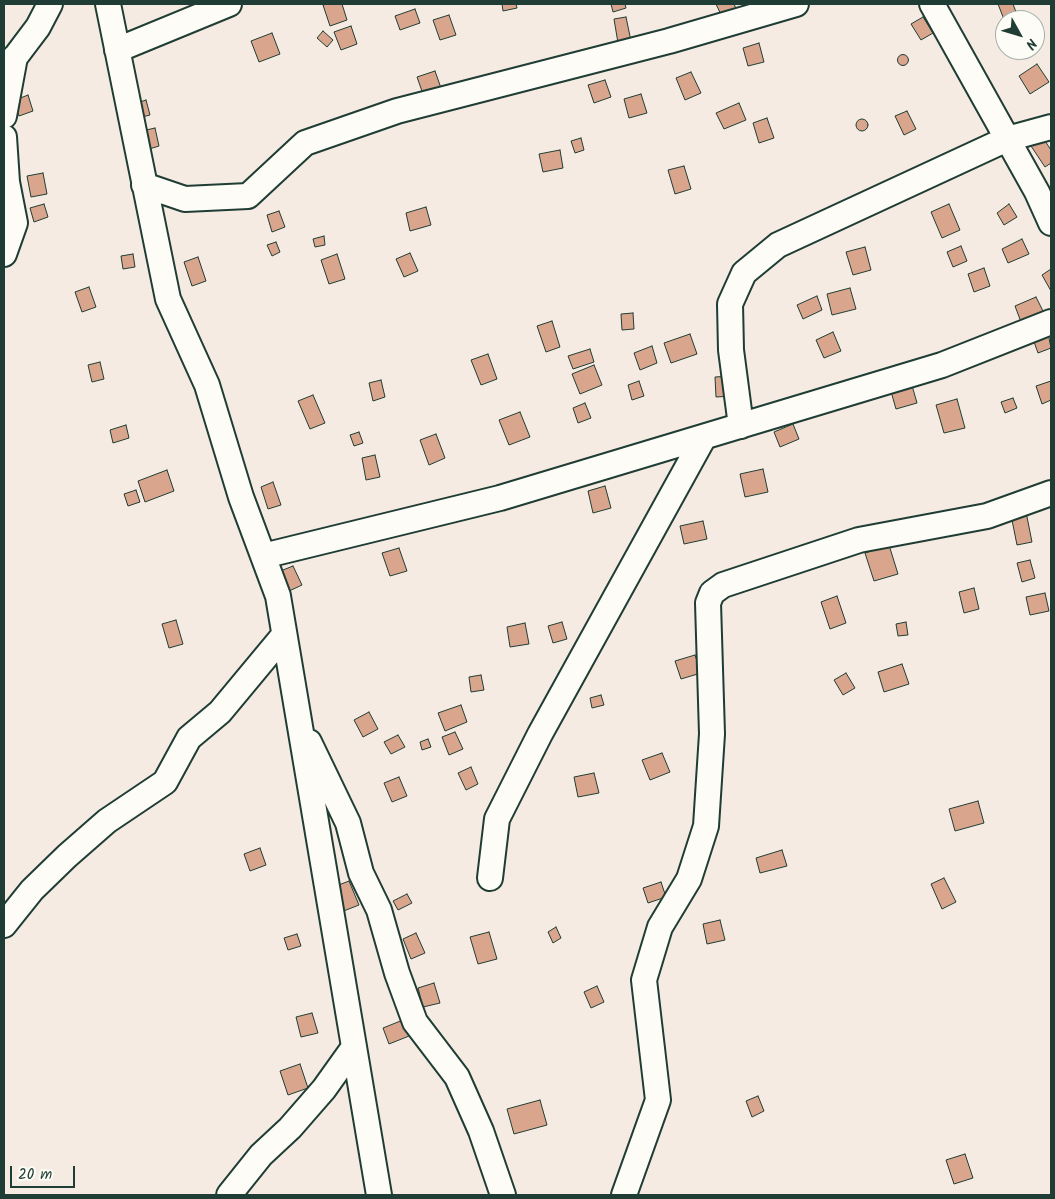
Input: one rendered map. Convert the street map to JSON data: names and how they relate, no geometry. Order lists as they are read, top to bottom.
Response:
{
  "scale_bar": "20 m",
  "north": "bottom right"
}
